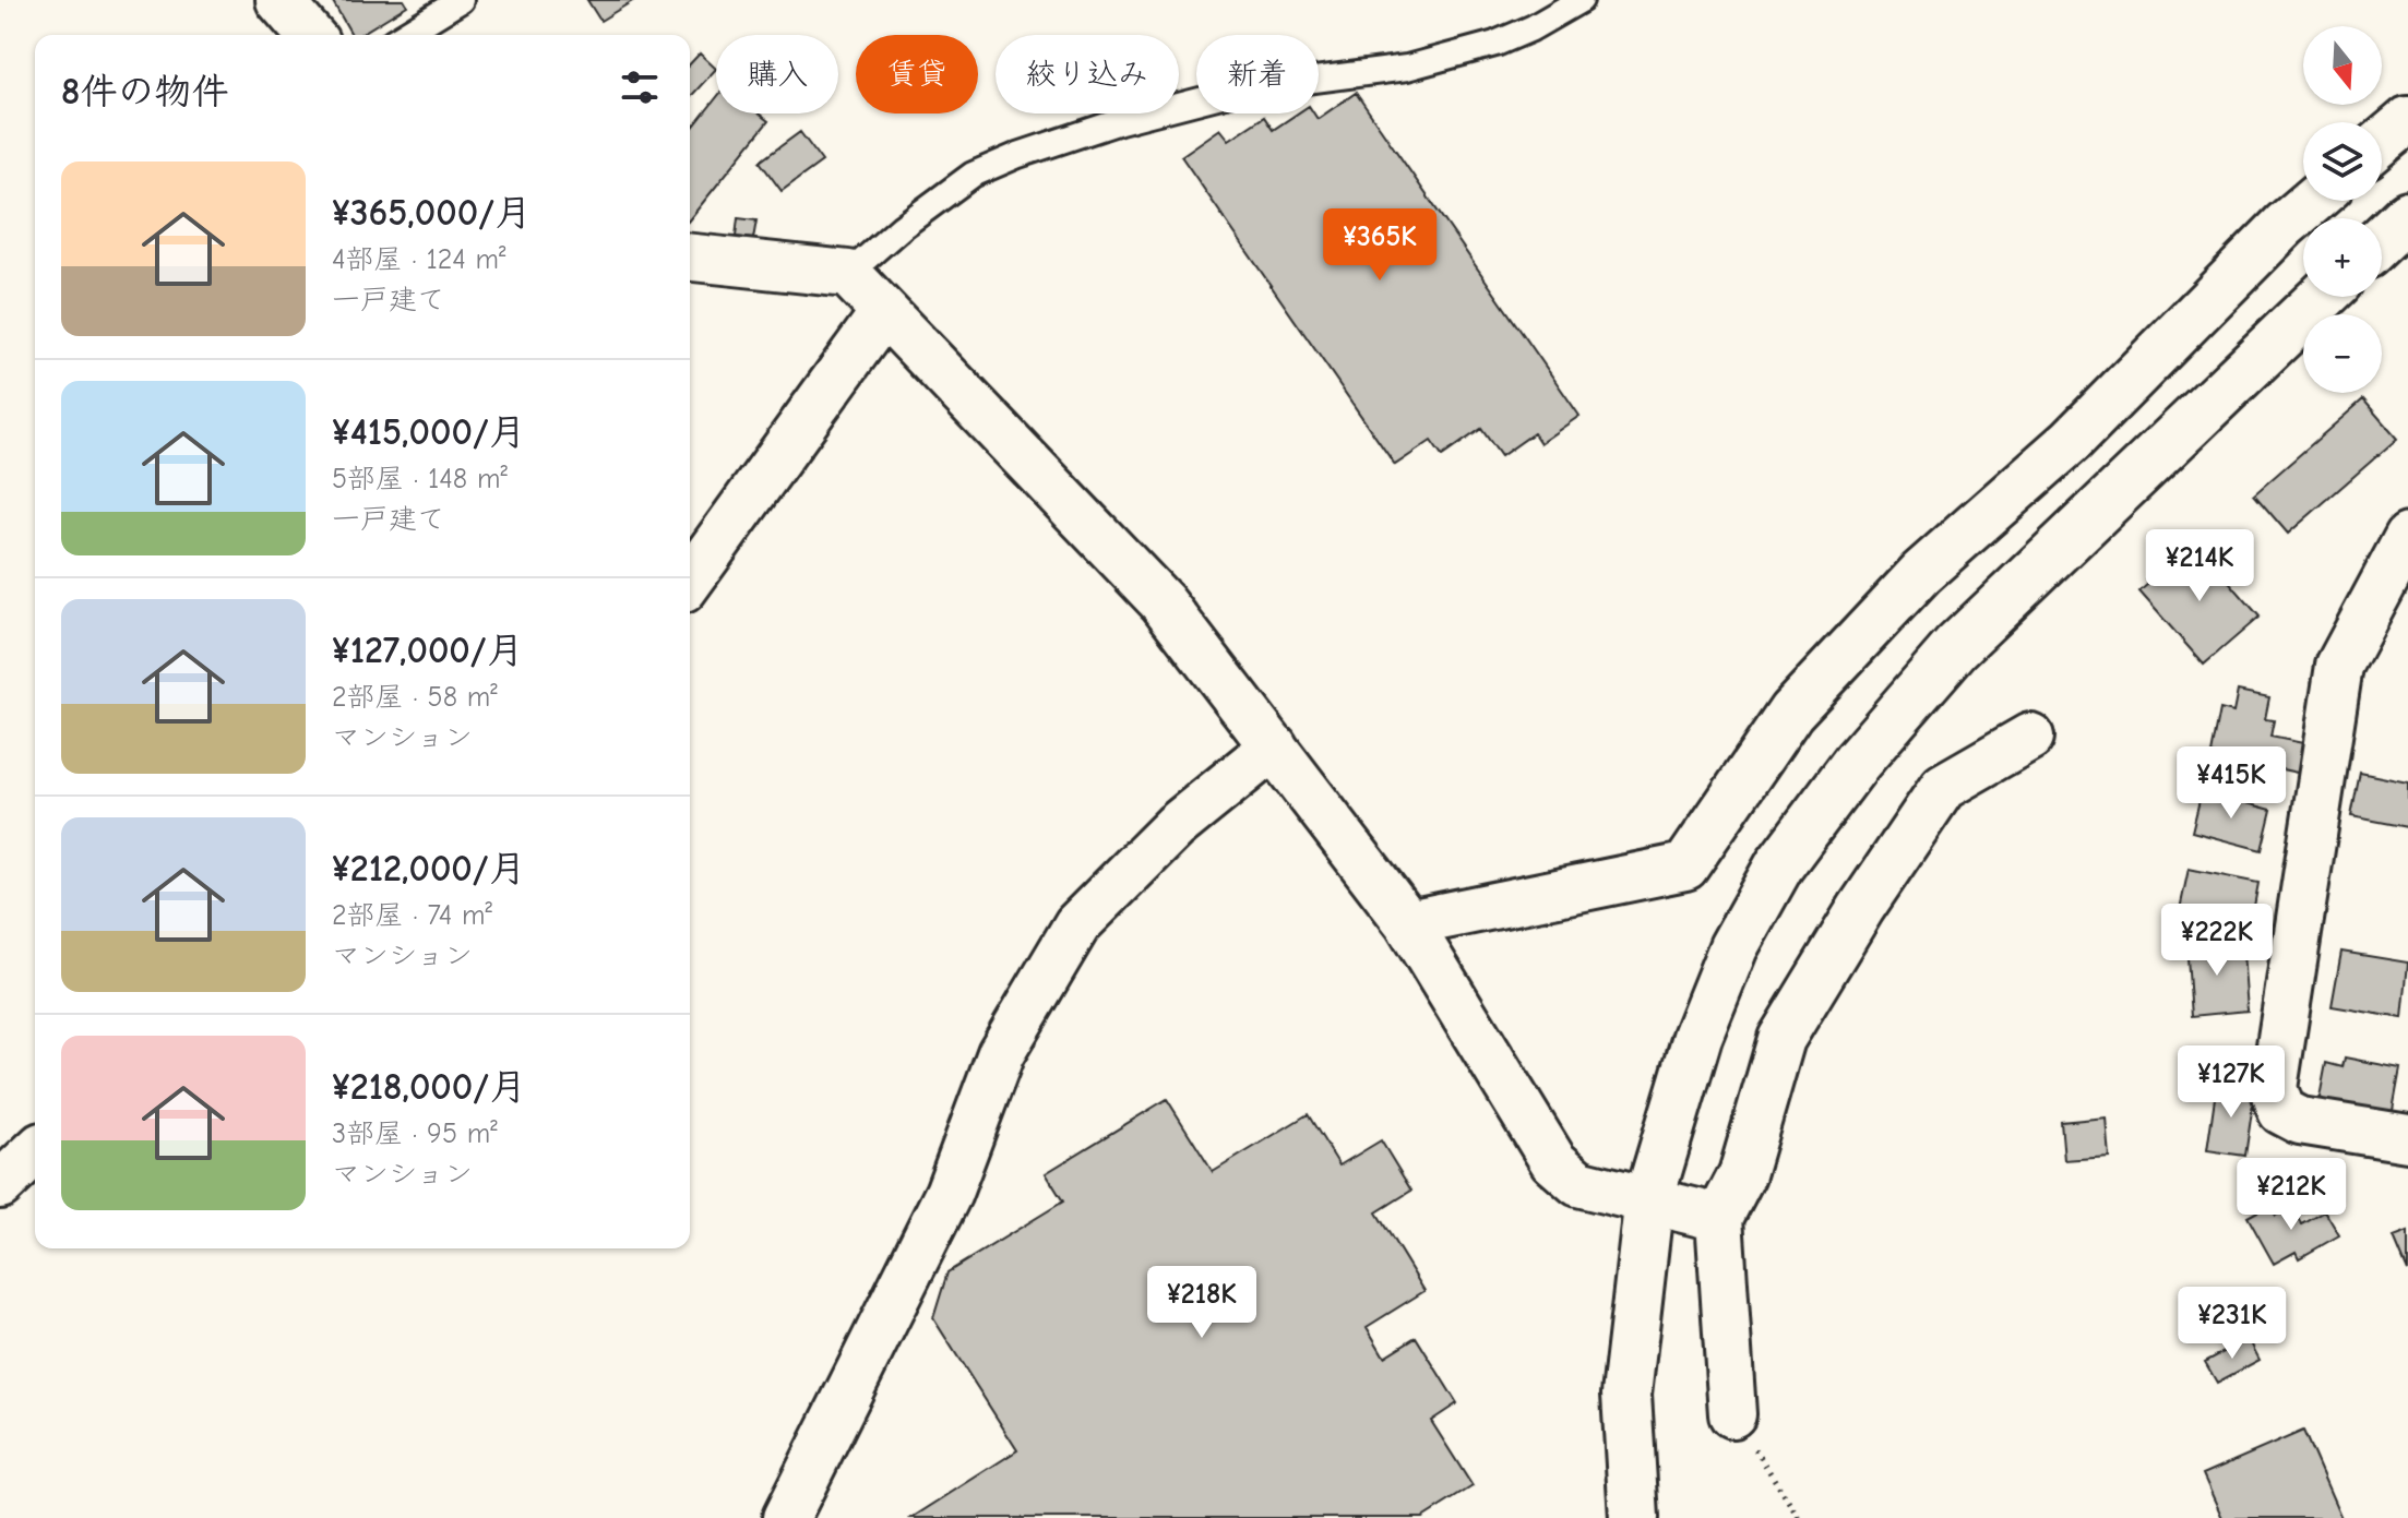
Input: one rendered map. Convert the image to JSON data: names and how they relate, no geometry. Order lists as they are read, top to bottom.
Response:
{
  "north": "bottom",
  "page": {
    "map_buttons": ["+", "−"],
    "chip": [
      "購入",
      "賃貸",
      "絞り込み",
      "新着"
    ],
    "heading": "8件の物件",
    "list": [
      {
        "name": "¥365,000/月",
        "note": "4部屋 · 124 m² · 一戸建て"
      },
      {
        "name": "¥415,000/月",
        "note": "5部屋 · 148 m² · 一戸建て"
      },
      {
        "name": "¥127,000/月",
        "note": "2部屋 · 58 m² · マンション"
      },
      {
        "name": "¥212,000/月",
        "note": "2部屋 · 74 m² · マンション"
      },
      {
        "name": "¥218,000/月",
        "note": "3部屋 · 95 m² · マンション"
      }
    ],
    "price": [
      "¥365K",
      "¥214K",
      "¥415K",
      "¥222K",
      "¥127K",
      "¥212K",
      "¥218K",
      "¥231K"
    ]
  }
}
